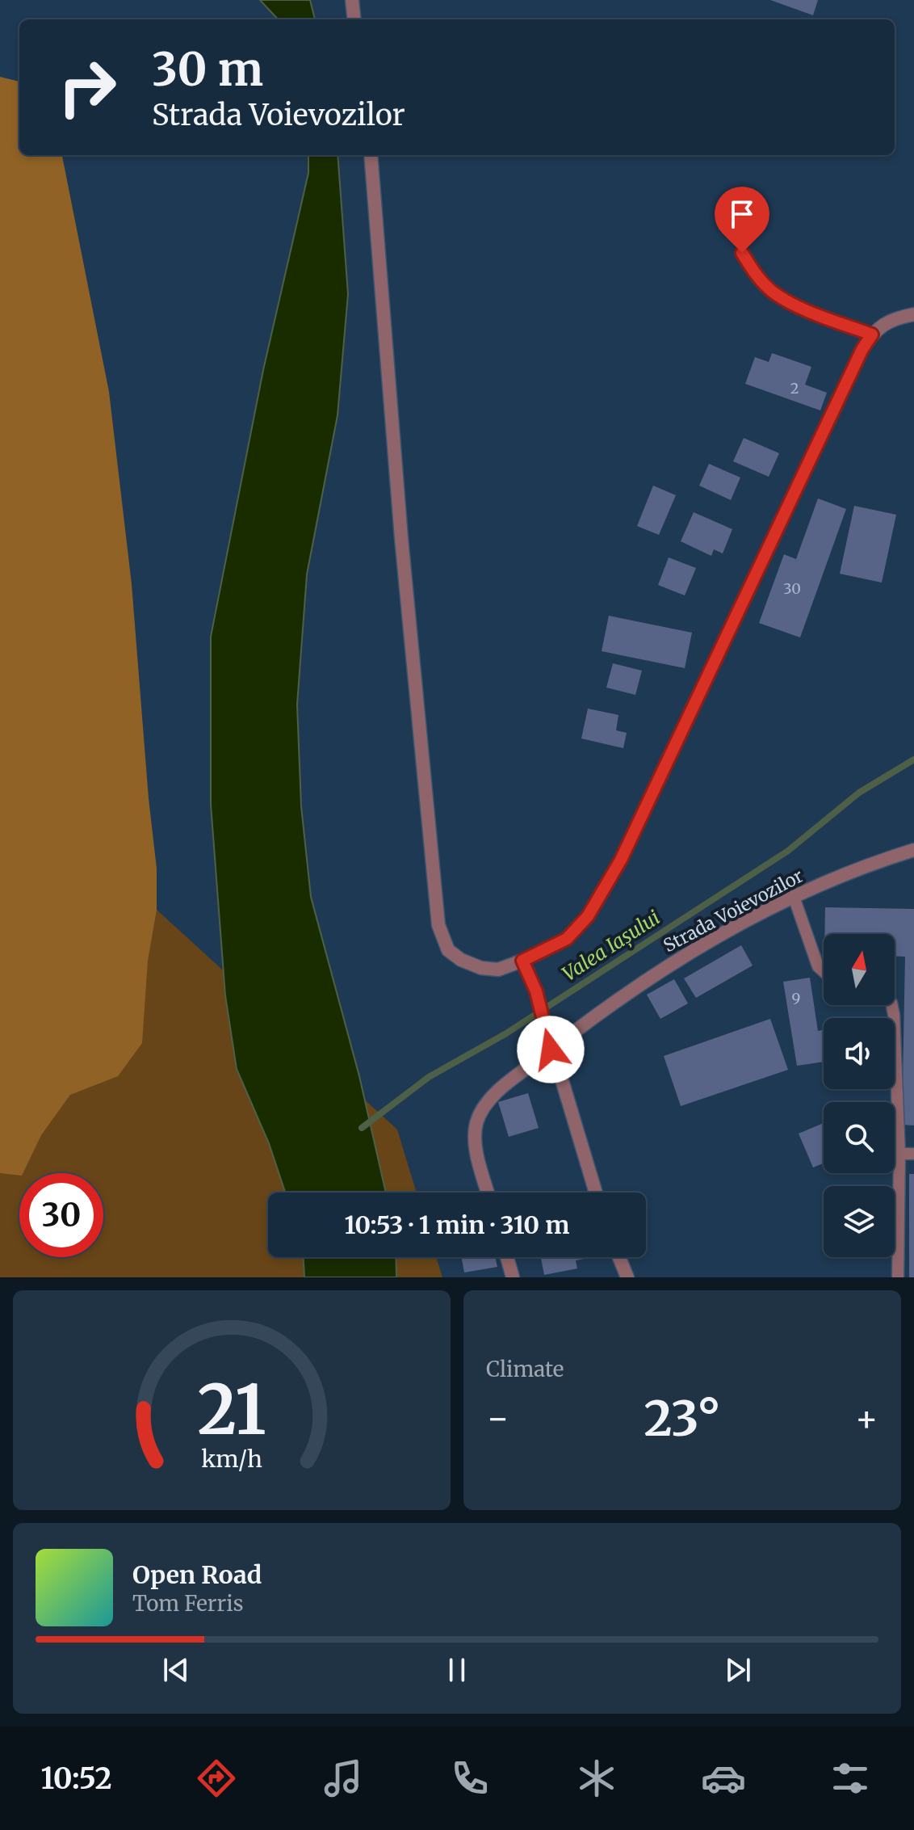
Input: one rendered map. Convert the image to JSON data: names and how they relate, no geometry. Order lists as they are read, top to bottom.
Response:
{
  "streets": {
    "street": ["Strada Voievozilor"]
  },
  "water": ["Valea Iașului"],
  "house_numbers": ["2", "30", "9"],
  "north": "top",
  "page": {
    "turn": ["30 m", "Strada Voievozilor"],
    "limit": "30",
    "trip": "10:53 · 1 min · 310 m",
    "tile": "Climate",
    "heat": ["−", "23°", "+"],
    "song": ["Open Road", "Tom Ferris"],
    "tabs": "10:52",
    "gauge": ["21", "km/h"]
  }
}
